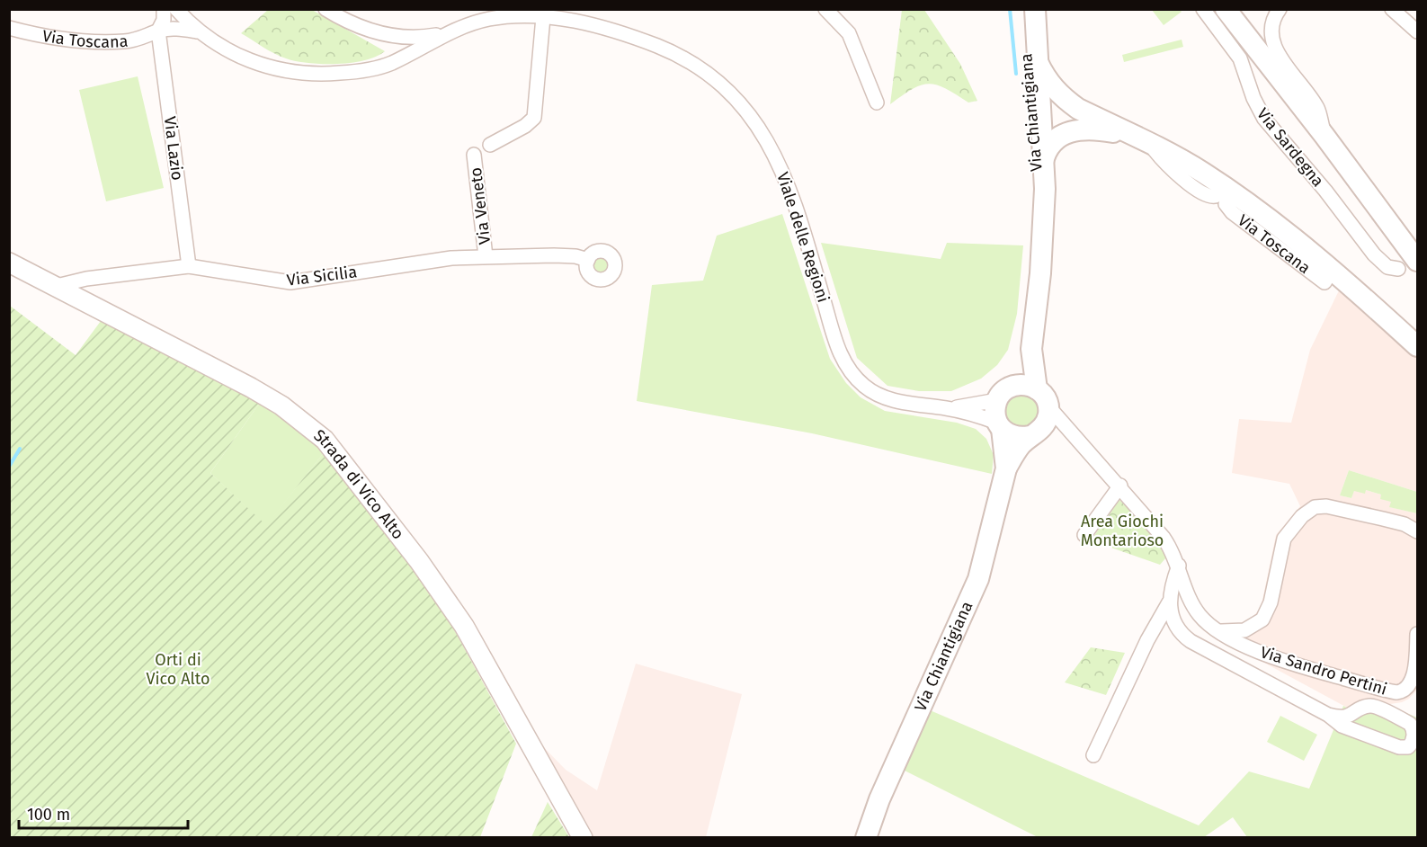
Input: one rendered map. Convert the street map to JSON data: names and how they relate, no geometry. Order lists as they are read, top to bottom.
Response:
{
  "streets": {
    "main road": ["Via Toscana", "Via Chiantigiana"],
    "street": [
      "Via Sardegna",
      "Via Lazio",
      "Via Veneto",
      "Viale delle Regioni",
      "Via Sicilia",
      "Strada di Vico Alto",
      "Via Sandro Pertini"
    ]
  },
  "crossings": [
    ["Via Toscana", "Via Chiantigiana"],
    ["Via Toscana", "Via Lazio"],
    ["Via Toscana", "Viale delle Regioni"],
    ["Via Chiantigiana", "Viale delle Regioni"],
    ["Via Chiantigiana", "Via Sandro Pertini"],
    ["Via Lazio", "Viale delle Regioni"],
    ["Via Lazio", "Via Sicilia"],
    ["Via Veneto", "Viale delle Regioni"],
    ["Via Veneto", "Via Sicilia"],
    ["Viale delle Regioni", "Via Sandro Pertini"],
    ["Via Sicilia", "Strada di Vico Alto"]
  ],
  "parks": ["Area Giochi Montarioso", "Orti di Vico Alto"],
  "scale_bar": "100 m"
}
